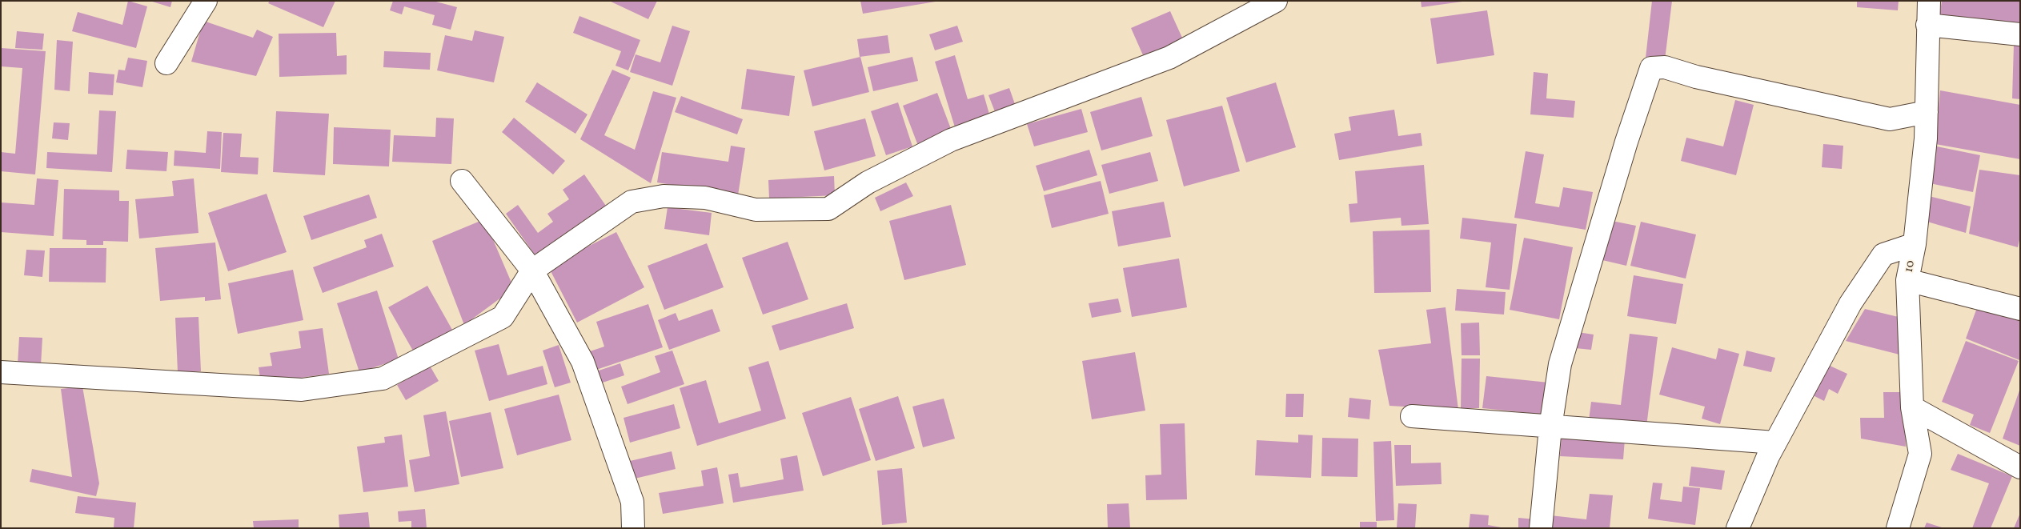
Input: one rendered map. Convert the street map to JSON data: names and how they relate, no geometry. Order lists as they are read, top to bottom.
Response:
{
  "streets": {
    "street": ["10"]
  }
}
